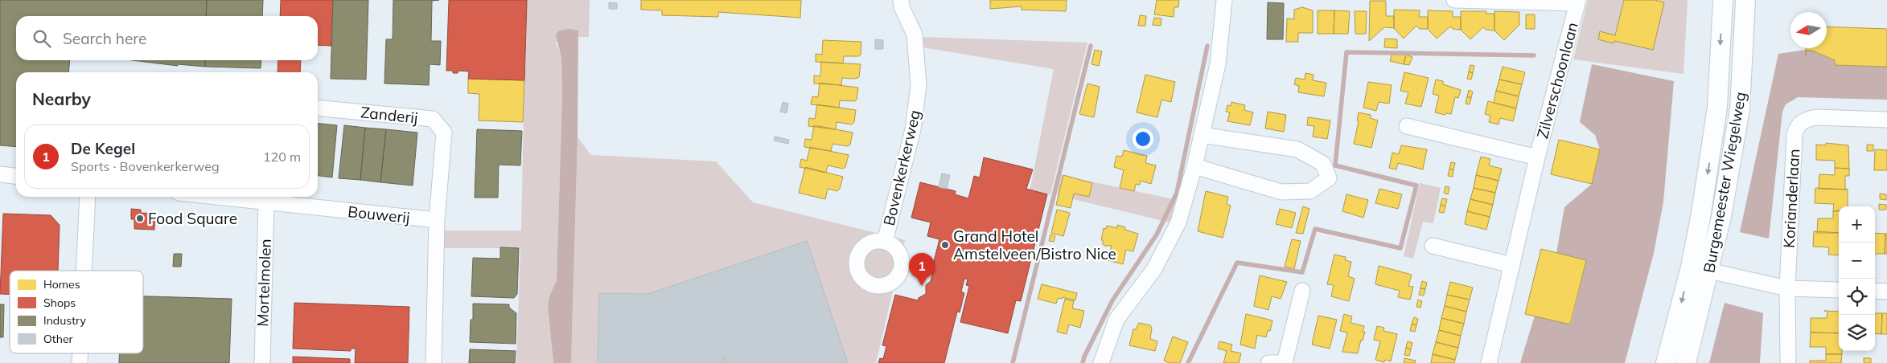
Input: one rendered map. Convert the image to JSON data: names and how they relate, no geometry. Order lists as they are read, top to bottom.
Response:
{
  "streets": {
    "street": [
      "Zilverschoonlaan",
      "Zanderij",
      "Bovenkerkerweg",
      "Burgemeester Wiegelweg",
      "Korianderlaan",
      "Bouwerij",
      "Mortelmolen"
    ]
  },
  "crossings": [
    ["Zanderij", "Bouwerij"],
    ["Bouwerij", "Mortelmolen"]
  ],
  "places": ["Food Square", "Grand Hotel Amstelveen/Bistro Nice"],
  "legend": [
    "Homes",
    "Shops",
    "Industry",
    "Other"
  ],
  "north": "left",
  "page": {
    "search": "Search here",
    "heading": "Nearby",
    "list": [
      {
        "mark": "1",
        "name": "De Kegel",
        "note": "Sports · Bovenkerkerweg",
        "value": "120 m"
      }
    ],
    "map_buttons": ["+", "−"],
    "pins": "1"
  }
}
